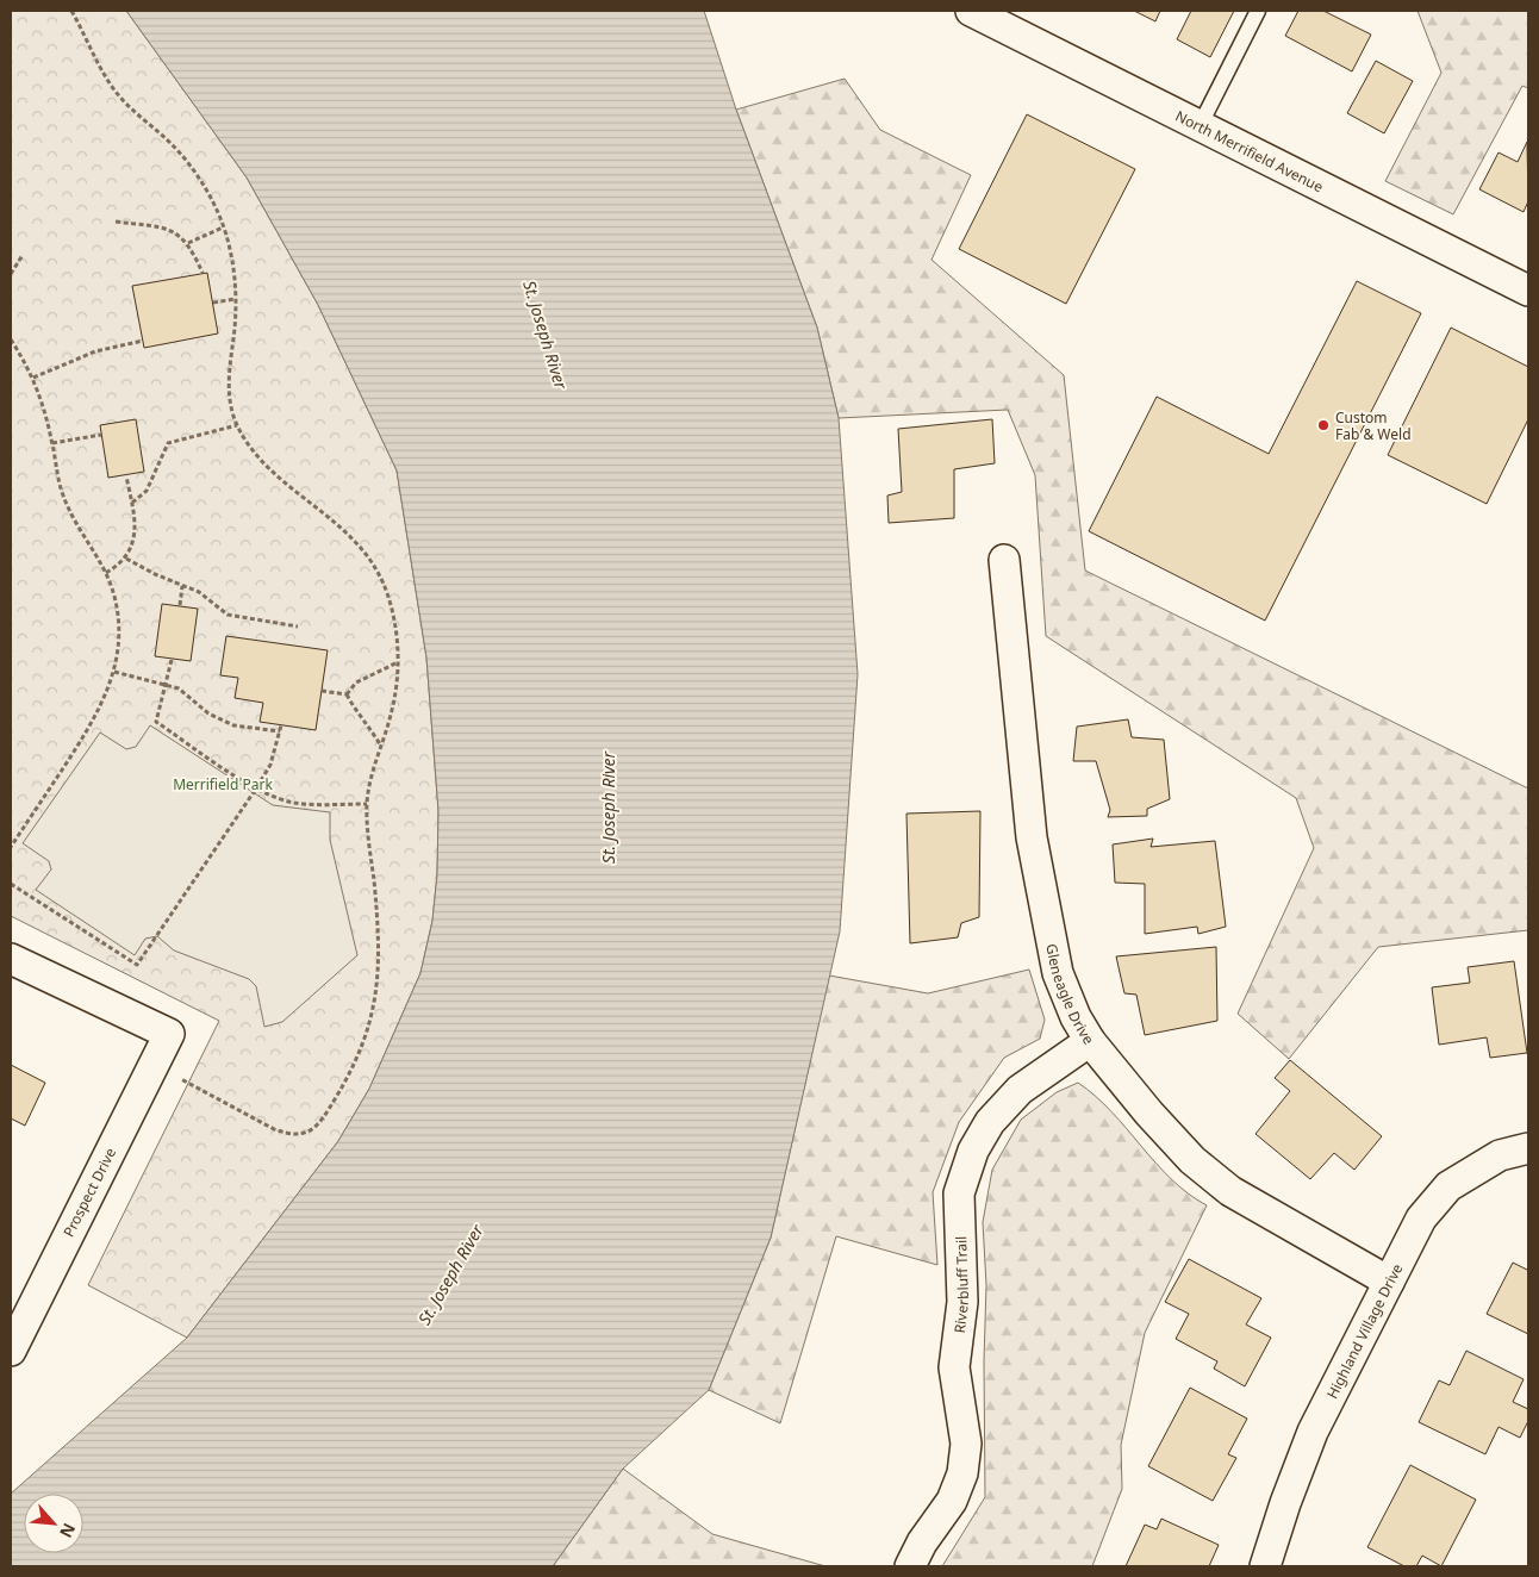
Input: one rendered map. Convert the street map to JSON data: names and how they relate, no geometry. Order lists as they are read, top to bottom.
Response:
{
  "streets": {
    "street": [
      "North Merrifield Avenue",
      "Gleneagle Drive",
      "Prospect Drive",
      "Riverbluff Trail",
      "Highland Village Drive"
    ]
  },
  "crossings": [
    ["Gleneagle Drive", "Riverbluff Trail"],
    ["Gleneagle Drive", "Highland Village Drive"]
  ],
  "water": ["St. Joseph River"],
  "parks": ["Merrifield Park"],
  "places": ["Custom Fab & Weld"],
  "north": "bottom right"
}
